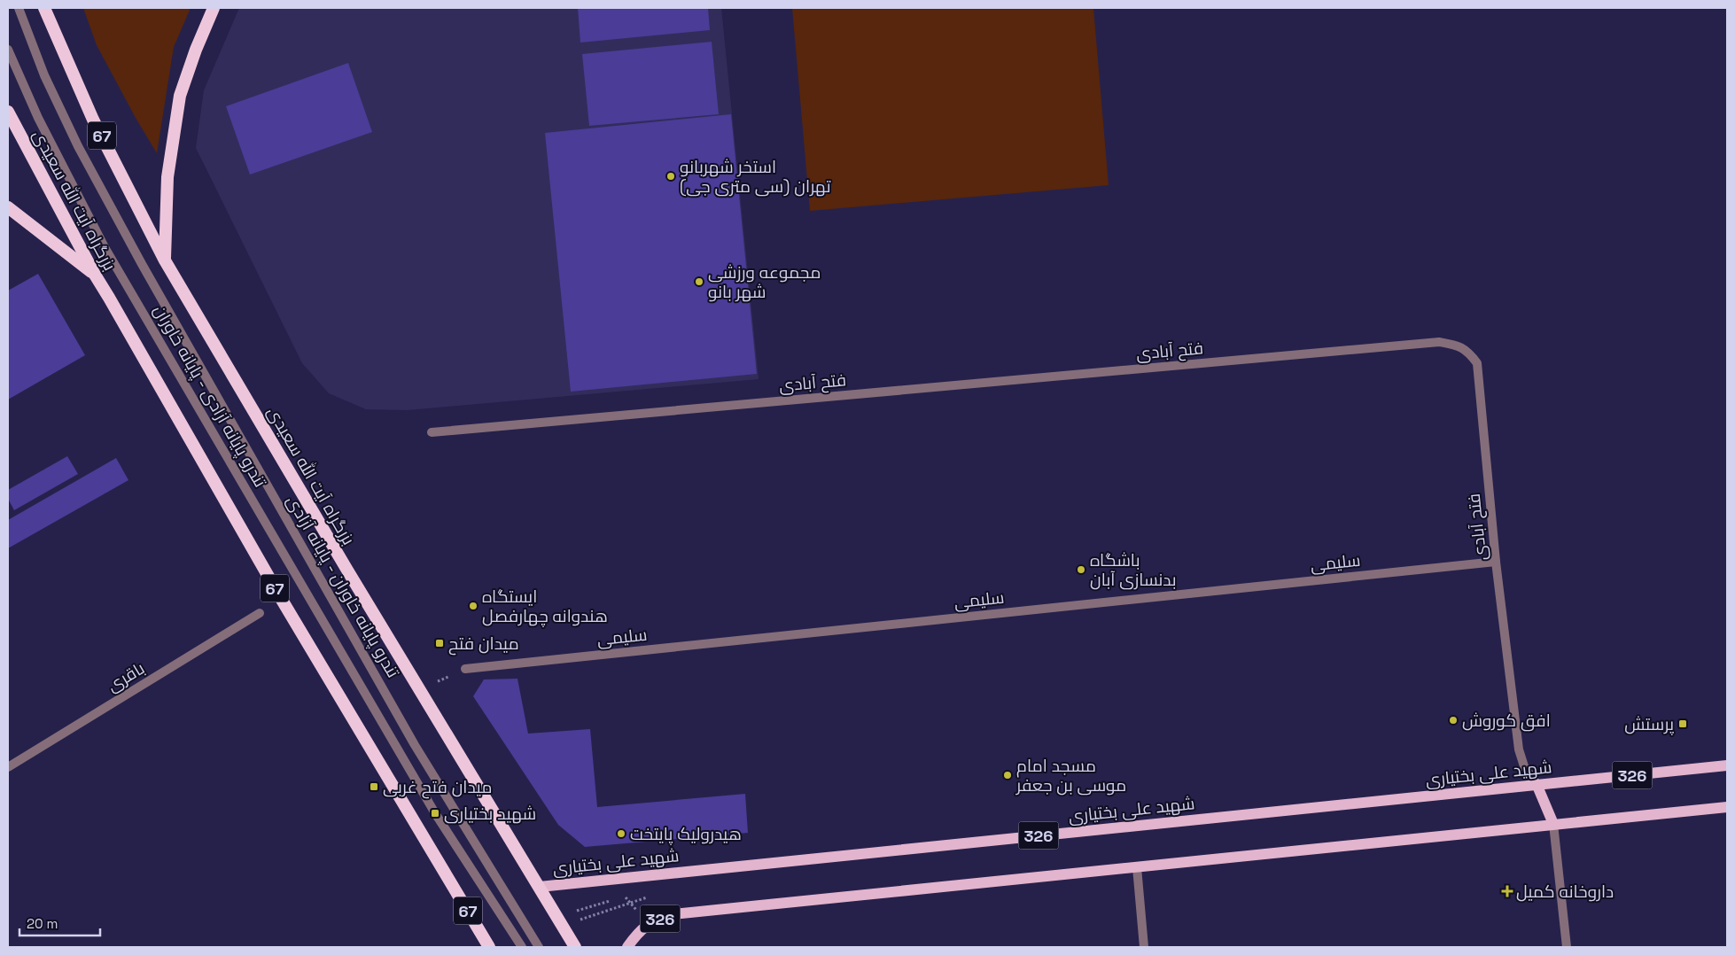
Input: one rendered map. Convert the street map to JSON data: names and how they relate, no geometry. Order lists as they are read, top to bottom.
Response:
{
  "streets": {
    "highway": ["67", "بزرگراه آیت الله سعیدی"],
    "main road": ["شهید علی بختیاری", "326"],
    "street": [
      "فتح آبادی",
      "تندرو پایانه آزادی - پایانه خاوران",
      "سلیمی",
      "تندرو پایانه خاوران - پایانه آزادی",
      "باقری"
    ]
  },
  "crossings": [
    ["بزرگراه آیت الله سعیدی", "شهید علی بختیاری"],
    ["فتح آبادی", "سلیمی"],
    ["فتح آبادی", "شهید علی بختیاری"]
  ],
  "places": {
    "other": [
      "استخر شهربانو تهران (سی متری جی)",
      "مجموعه ورزشی شهر بانو",
      "باشگاه بدنسازی آبان",
      "ایستگاه هندوانه چهارفصل",
      "افق کوروش",
      "مسجد امام موسی بن جعفر",
      "هیدرولیک پایتخت"
    ],
    "transit": [
      "میدان فتح",
      "پرستش",
      "میدان فتح غربی",
      "شهید بختیاری"
    ],
    "health": ["داروخانه کمیل"]
  },
  "scale_bar": "20 m"
}
